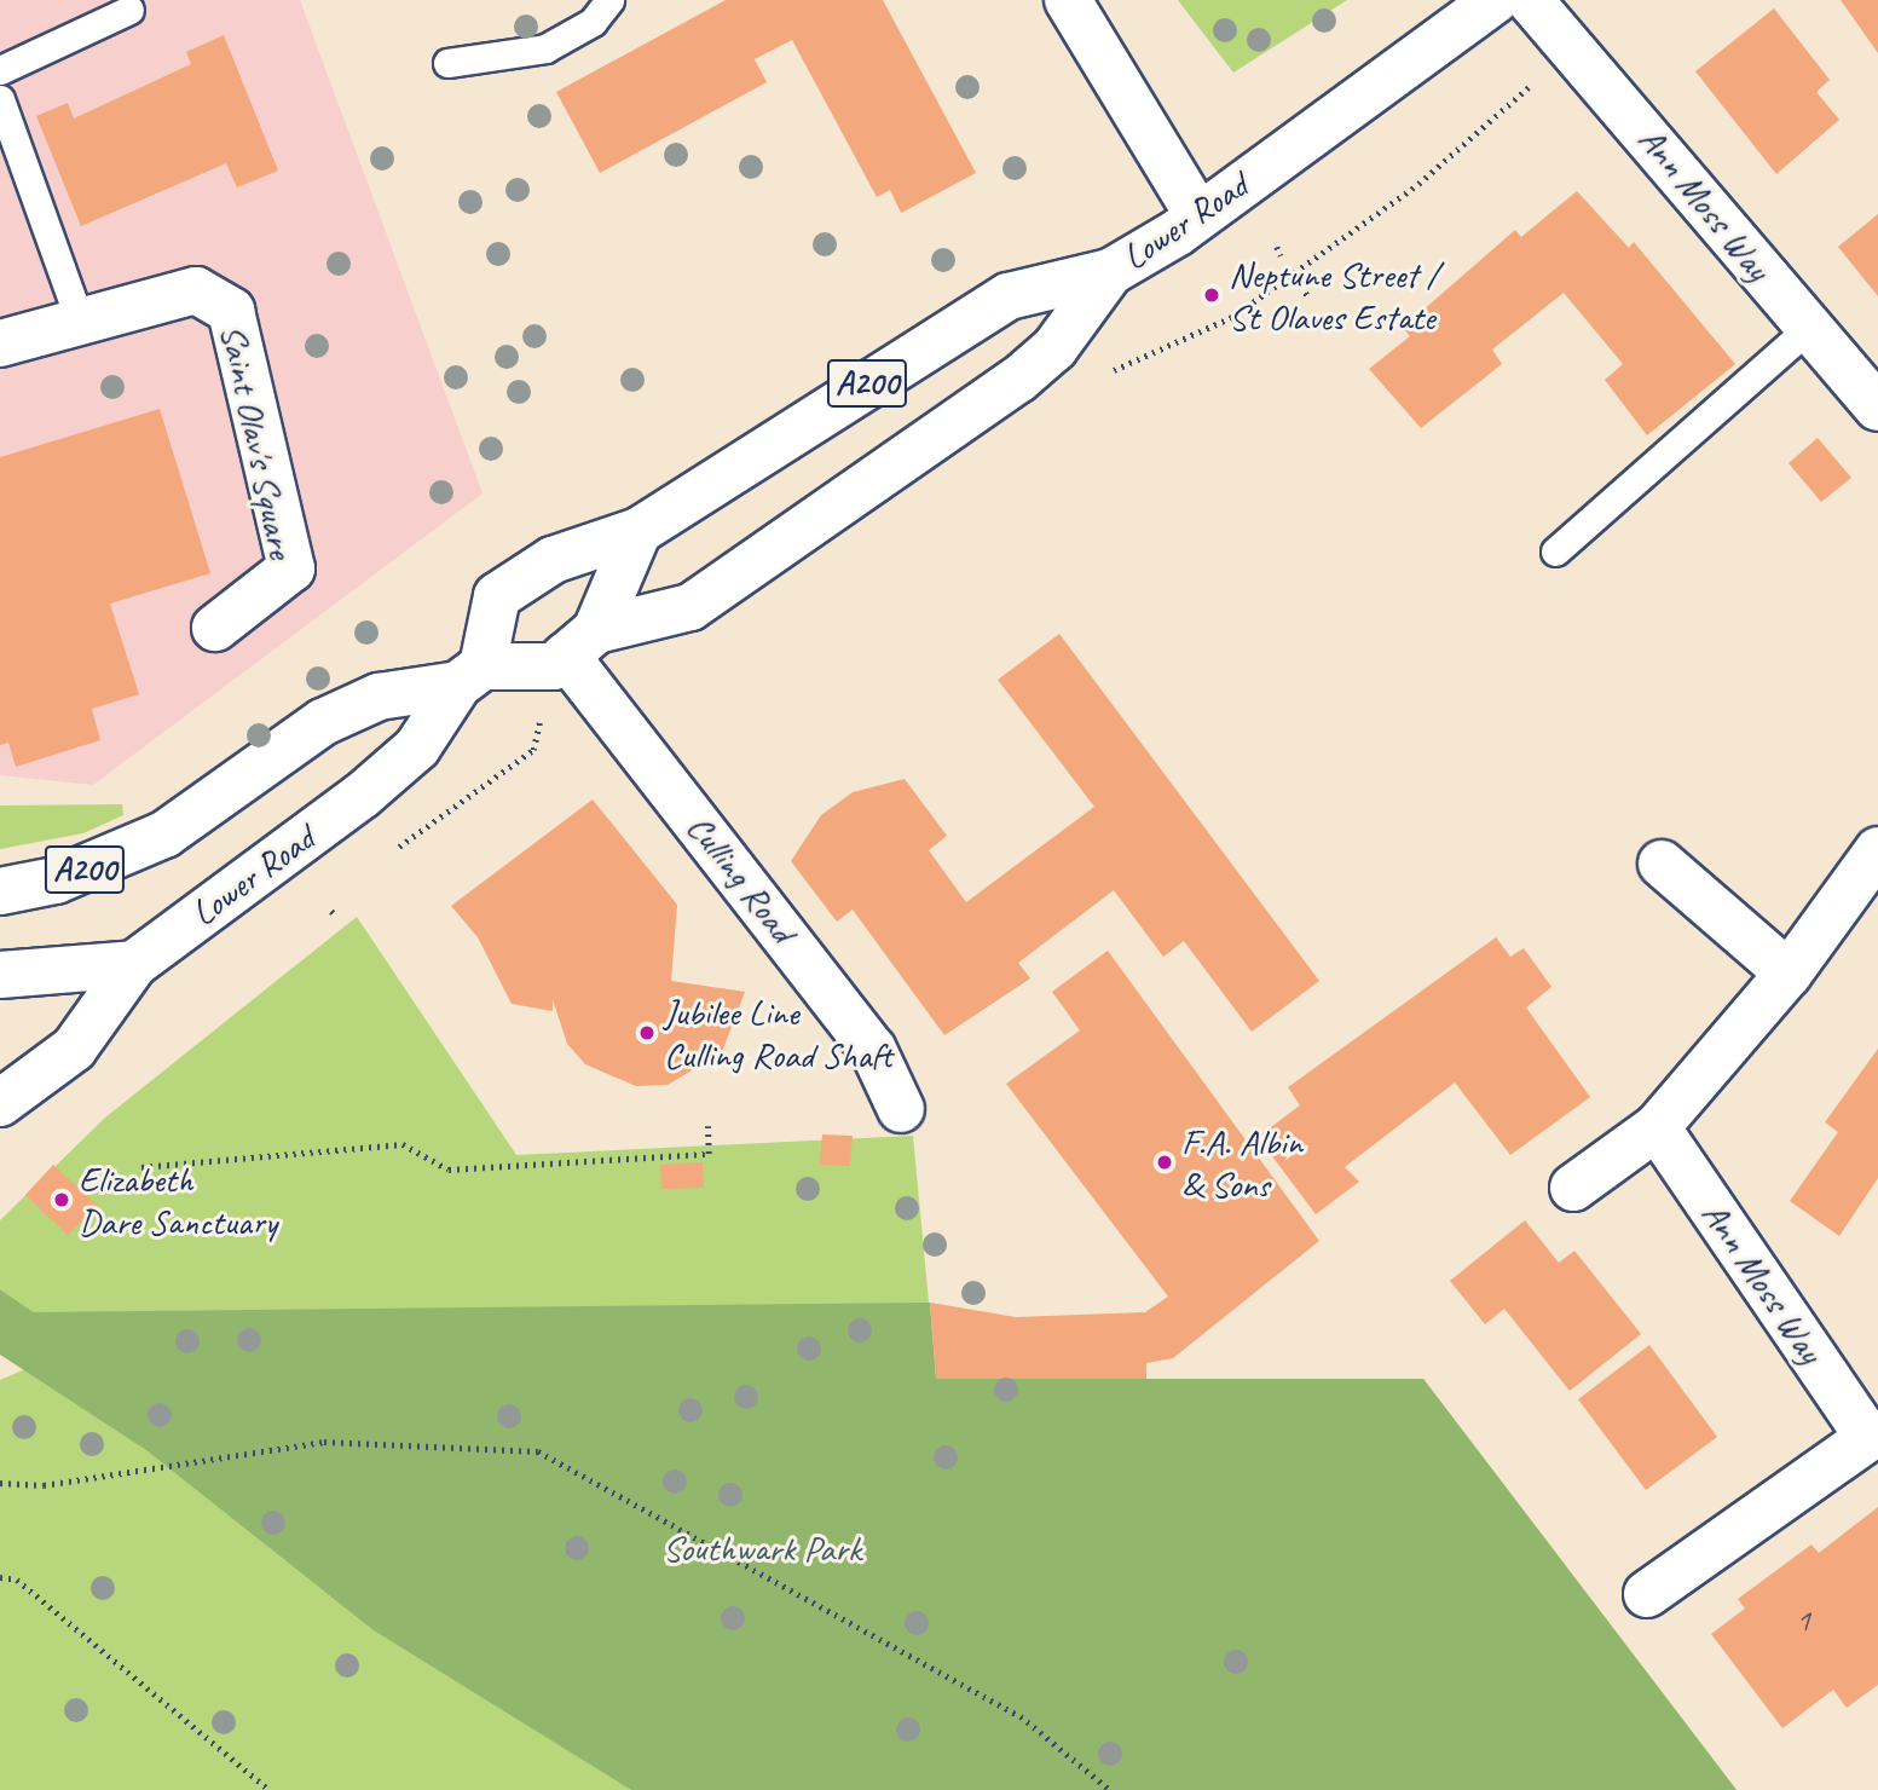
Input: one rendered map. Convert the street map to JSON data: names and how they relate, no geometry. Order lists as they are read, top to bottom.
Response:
{
  "streets": {
    "main road": [
      "Ann Moss Way",
      "Lower Road",
      "A200",
      "Saint Olav's Square",
      "Culling Road"
    ]
  },
  "crossings": [
    ["Lower Road", "A200"],
    ["A200", "Culling Road"]
  ],
  "parks": ["Southwark Park"],
  "places": [
    "Neptune Street / St Olaves Estate",
    "Jubilee Line Culling Road Shaft",
    "F.A. Albin & Sons",
    "Elizabeth Dare Sanctuary"
  ],
  "house_numbers": ["1"]
}
